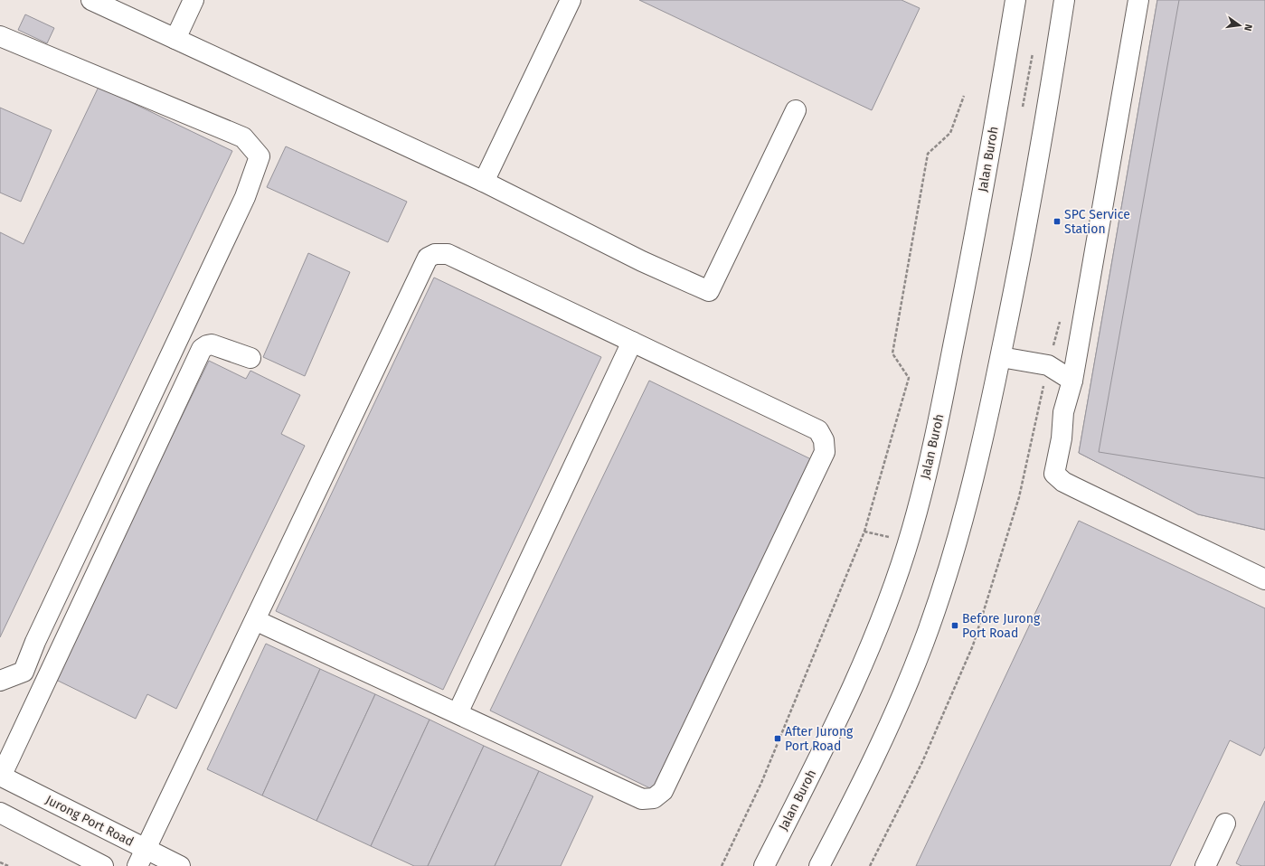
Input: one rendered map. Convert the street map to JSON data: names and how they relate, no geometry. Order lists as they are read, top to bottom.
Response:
{
  "streets": {
    "main road": ["Jalan Buroh", "Jurong Port Road"]
  },
  "places": {
    "transit": ["SPC Service Station", "Before Jurong Port Road", "After Jurong Port Road"]
  },
  "north": "right"
}
